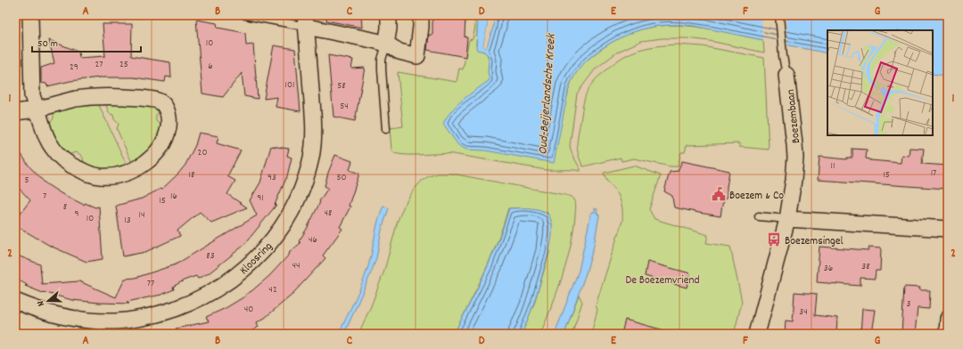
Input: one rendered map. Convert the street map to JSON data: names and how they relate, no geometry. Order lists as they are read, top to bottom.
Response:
{
  "streets": {
    "street": ["Boezembaan", "Kloosring"]
  },
  "water": ["Oud-Beijerlandsche Kreek"],
  "parks": ["De Boezemvriend"],
  "places": {
    "public building": ["Boezem & Co"],
    "bus stop": ["Boezemsingel"]
  },
  "house_numbers": [
    "10",
    "27",
    "25",
    "6",
    "29",
    "101",
    "58",
    "54",
    "20",
    "11",
    "17",
    "18",
    "15",
    "93",
    "50",
    "5",
    "7",
    "16",
    "91",
    "15",
    "8",
    "48",
    "9",
    "14",
    "10",
    "13",
    "46",
    "83",
    "44",
    "38",
    "36",
    "77",
    "42",
    "3",
    "40",
    "34"
  ],
  "scale_bar": "50 m",
  "north": "left",
  "grid": {
    "columns": [
      "A",
      "B",
      "C",
      "D",
      "E",
      "F",
      "G"
    ],
    "rows": ["1", "2"]
  }
}
